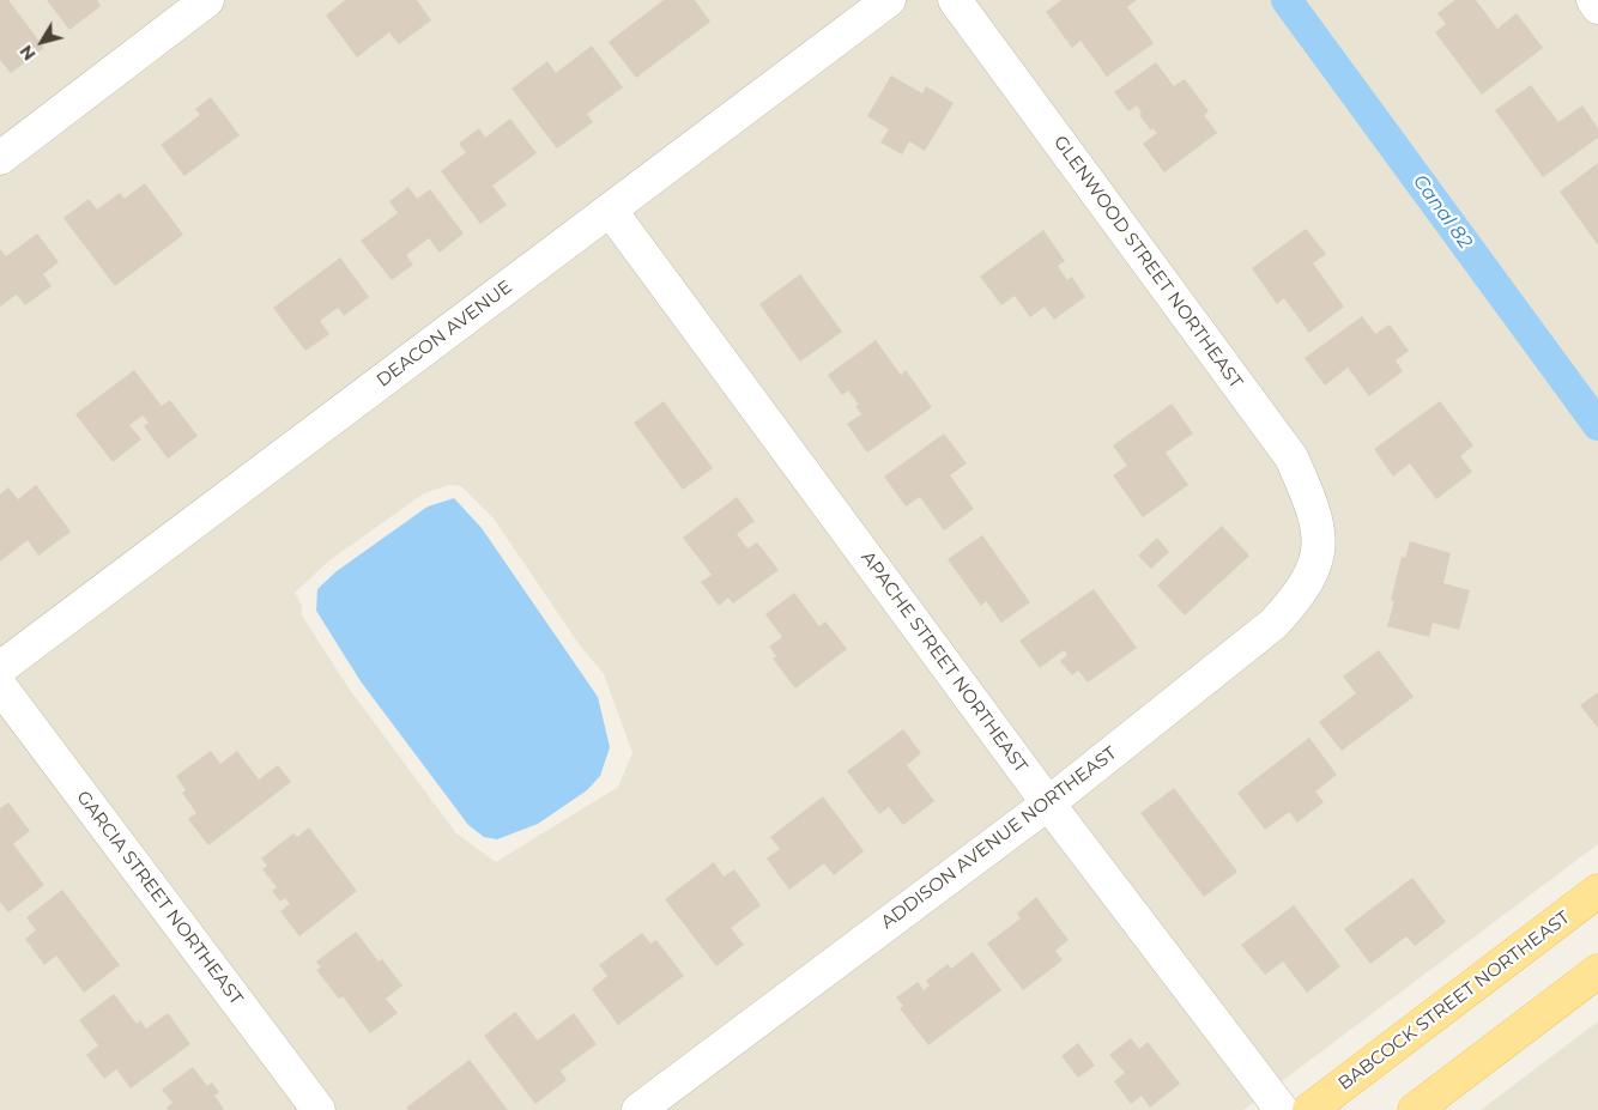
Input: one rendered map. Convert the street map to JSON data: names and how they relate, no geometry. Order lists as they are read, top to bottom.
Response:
{
  "streets": {
    "main road": ["BABCOCK STREET NORTHEAST"],
    "street": [
      "GLENWOOD STREET NORTHEAST",
      "DEACON AVENUE",
      "APACHE STREET NORTHEAST",
      "ADDISON AVENUE NORTHEAST",
      "GARCIA STREET NORTHEAST"
    ]
  },
  "crossings": [
    ["GLENWOOD STREET NORTHEAST", "ADDISON AVENUE NORTHEAST"],
    ["DEACON AVENUE", "APACHE STREET NORTHEAST"],
    ["APACHE STREET NORTHEAST", "ADDISON AVENUE NORTHEAST"]
  ],
  "water": ["Canal 82"],
  "north": "bottom left"
}
